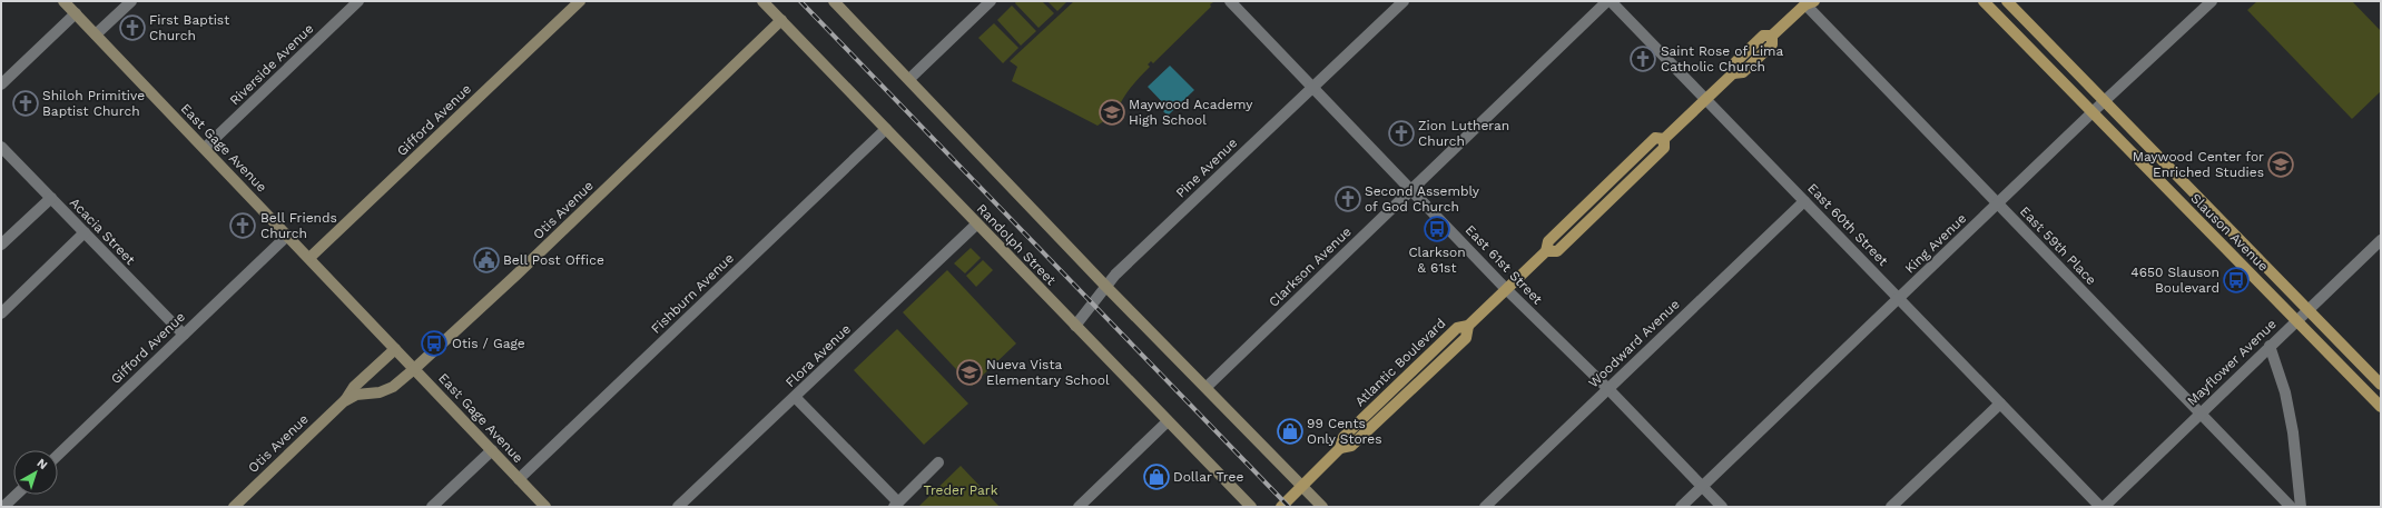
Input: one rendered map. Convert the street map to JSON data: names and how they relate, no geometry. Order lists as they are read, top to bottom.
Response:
{
  "streets": {
    "main road": ["Slauson Avenue", "Atlantic Boulevard"],
    "street": [
      "Riverside Avenue",
      "Gifford Avenue",
      "East Gage Avenue",
      "Pine Avenue",
      "Otis Avenue",
      "East 60th Street",
      "Acacia Street",
      "King Avenue",
      "Randolph Street",
      "East 59th Place",
      "East 61st Street",
      "Clarkson Avenue",
      "Fishburn Avenue",
      "Woodward Avenue",
      "Flora Avenue",
      "Mayflower Avenue"
    ]
  },
  "crossings": [
    ["Riverside Avenue", "East Gage Avenue"],
    ["Gifford Avenue", "East Gage Avenue"],
    ["Gifford Avenue", "Acacia Street"],
    ["East Gage Avenue", "Otis Avenue"],
    ["East Gage Avenue", "Fishburn Avenue"],
    ["Pine Avenue", "Randolph Street"],
    ["Pine Avenue", "East 61st Street"],
    ["Otis Avenue", "Randolph Street"],
    ["East 60th Street", "King Avenue"],
    ["East 60th Street", "Clarkson Avenue"],
    ["East 60th Street", "Woodward Avenue"],
    ["East 60th Street", "Atlantic Boulevard"],
    ["East 60th Street", "Mayflower Avenue"],
    ["Slauson Avenue", "King Avenue"],
    ["Slauson Avenue", "Mayflower Avenue"],
    ["King Avenue", "East 59th Place"],
    ["King Avenue", "East 61st Street"],
    ["Randolph Street", "Fishburn Avenue"],
    ["Randolph Street", "Flora Avenue"],
    ["East 59th Place", "Atlantic Boulevard"],
    ["East 59th Place", "Mayflower Avenue"],
    ["East 61st Street", "Clarkson Avenue"],
    ["East 61st Street", "Woodward Avenue"],
    ["East 61st Street", "Atlantic Boulevard"]
  ],
  "parks": ["Treder Park"],
  "places": {
    "church": [
      "First Baptist Church",
      "Saint Rose of Lima Catholic Church",
      "Shiloh Primitive Baptist Church",
      "Zion Lutheran Church",
      "Second Assembly of God Church",
      "Bell Friends Church"
    ],
    "school or university": ["Maywood Academy High School", "Maywood Center for Enriched Studies", "Nueva Vista Elementary School"],
    "bus stop": ["Clarkson & 61st", "4650 Slauson Boulevard", "Otis / Gage"],
    "public building": ["Bell Post Office"],
    "shop": ["99 Cents Only Stores", "Dollar Tree"]
  },
  "north": "top right"
}
